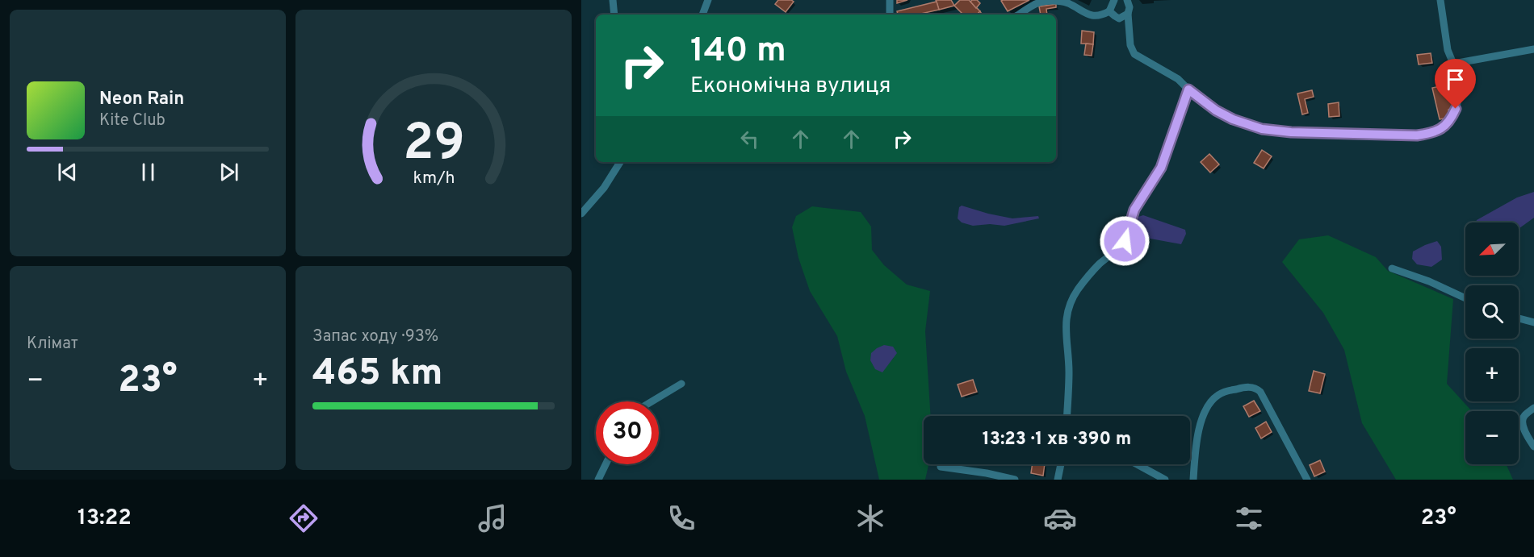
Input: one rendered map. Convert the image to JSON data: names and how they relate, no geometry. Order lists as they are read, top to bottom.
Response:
{
  "north": "bottom left",
  "page": {
    "turn": ["140 m", "Економічна вулиця"],
    "song": ["Neon Rain", "Kite Club"],
    "map_buttons": ["+", "−"],
    "tile": [
      "Клімат",
      ["Запас ходу · 93%", "465 km"]
    ],
    "heat": ["−", "23°", "+"],
    "limit": "30",
    "trip": "13:23 · 1 хв · 390 m",
    "tabs": ["13:22", "23°"],
    "gauge": ["29", "km/h"]
  }
}
